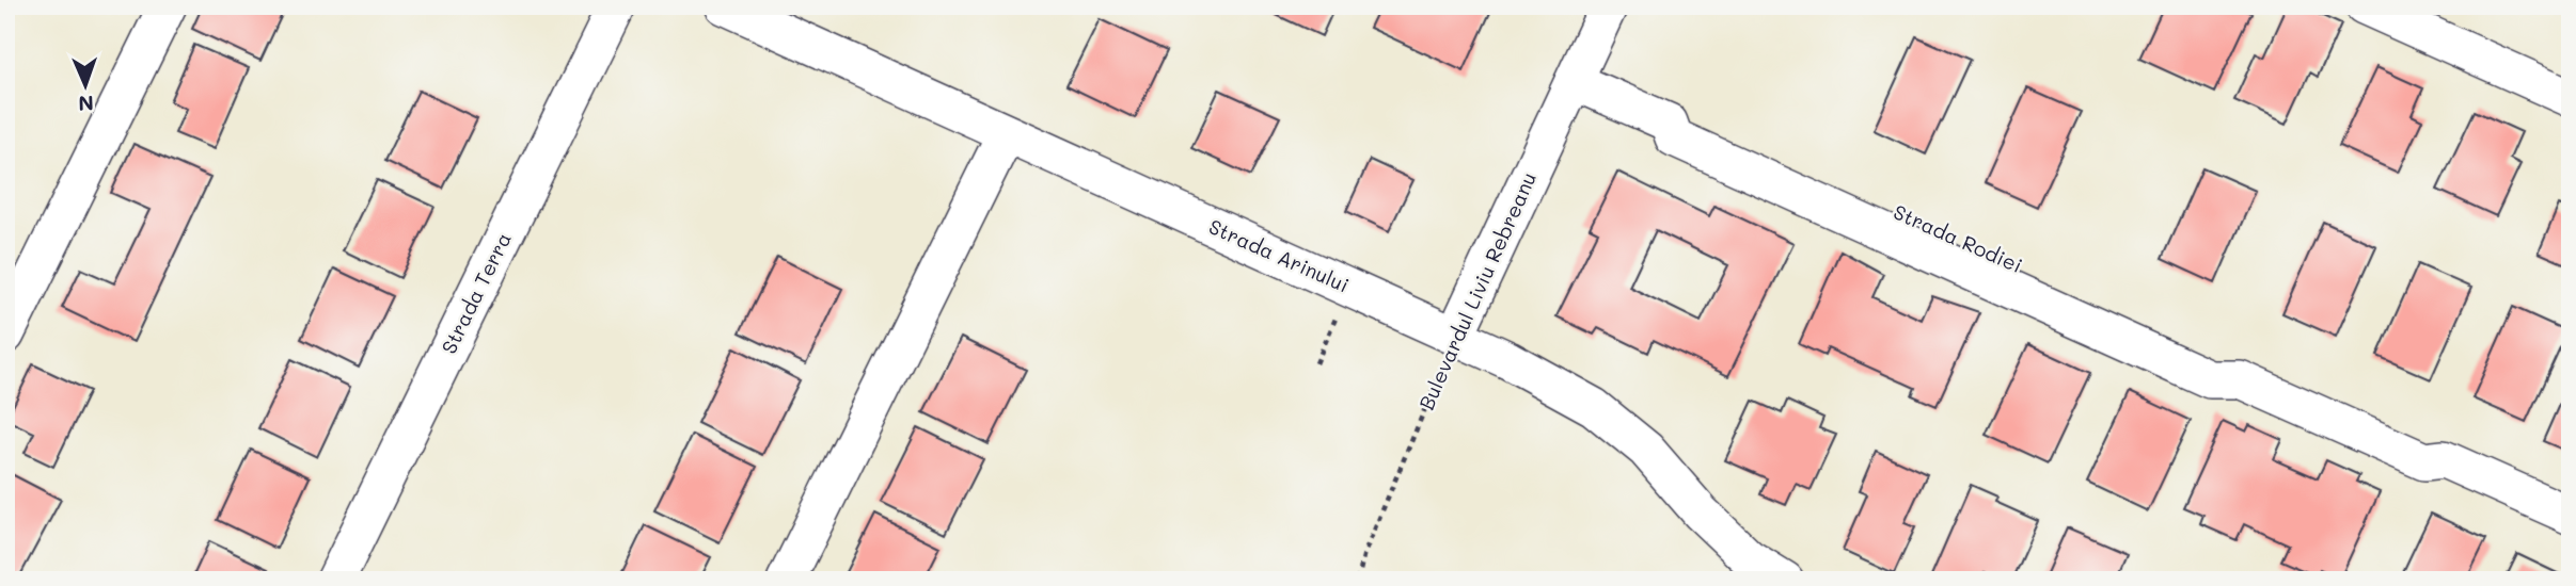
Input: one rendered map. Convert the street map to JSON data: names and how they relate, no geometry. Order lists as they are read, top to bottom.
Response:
{
  "streets": {
    "street": [
      "Strada Rodiei",
      "Strada Arinului",
      "Bulevardul Liviu Rebreanu",
      "Strada Terra"
    ]
  },
  "crossings": [
    ["Strada Rodiei", "Bulevardul Liviu Rebreanu"],
    ["Strada Arinului", "Bulevardul Liviu Rebreanu"]
  ],
  "north": "bottom"
}
